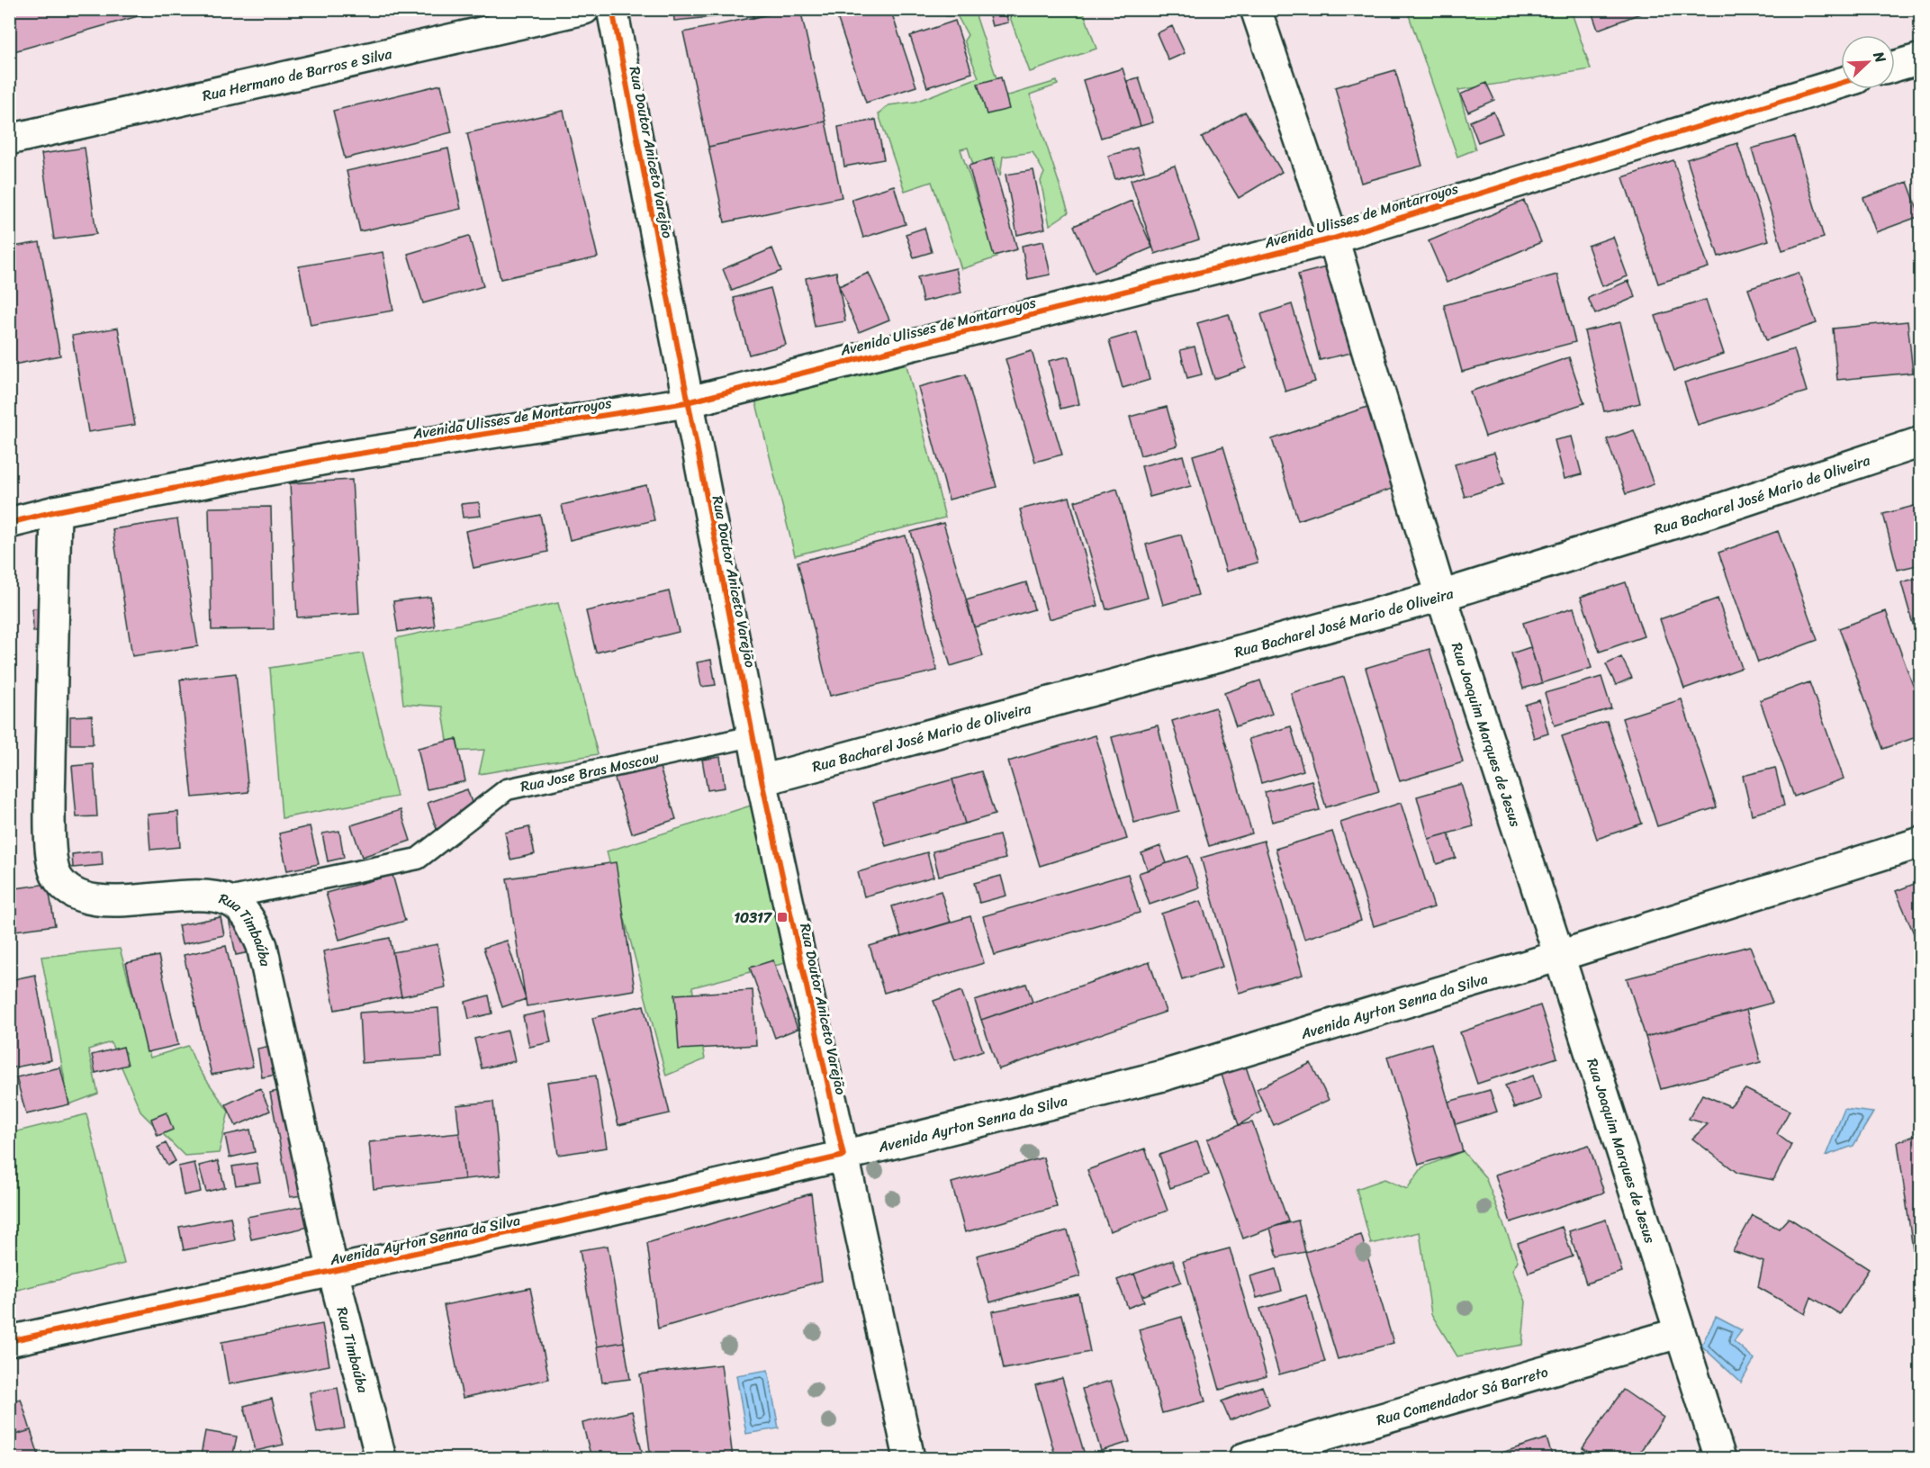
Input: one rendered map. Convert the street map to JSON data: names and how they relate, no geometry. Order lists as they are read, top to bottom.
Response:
{
  "streets": {
    "street": [
      "Rua Hermano de Barros e Silva",
      "Rua Doutor Aniceto Varejão",
      "Avenida Ulisses de Montarroyos",
      "Rua Bacharel José Mario de Oliveira",
      "Rua Joaquim Marques de Jesus",
      "Rua Timbaúba",
      "Avenida Ayrton Senna da Silva",
      "Rua Comendador Sá Barreto"
    ],
    "lane": ["Rua Jose Bras Moscow"]
  },
  "crossings": [
    ["Rua Doutor Aniceto Varejão", "Avenida Ulisses de Montarroyos"],
    ["Rua Doutor Aniceto Varejão", "Rua Bacharel José Mario de Oliveira"],
    ["Rua Doutor Aniceto Varejão", "Rua Jose Bras Moscow"],
    ["Rua Doutor Aniceto Varejão", "Avenida Ayrton Senna da Silva"],
    ["Avenida Ulisses de Montarroyos", "Rua Joaquim Marques de Jesus"],
    ["Avenida Ulisses de Montarroyos", "Rua Timbaúba"],
    ["Rua Bacharel José Mario de Oliveira", "Rua Joaquim Marques de Jesus"],
    ["Rua Joaquim Marques de Jesus", "Avenida Ayrton Senna da Silva"],
    ["Rua Joaquim Marques de Jesus", "Rua Comendador Sá Barreto"],
    ["Rua Jose Bras Moscow", "Rua Timbaúba"],
    ["Rua Timbaúba", "Avenida Ayrton Senna da Silva"]
  ],
  "places": {
    "transit": ["10317"]
  },
  "north": "top right"
}
